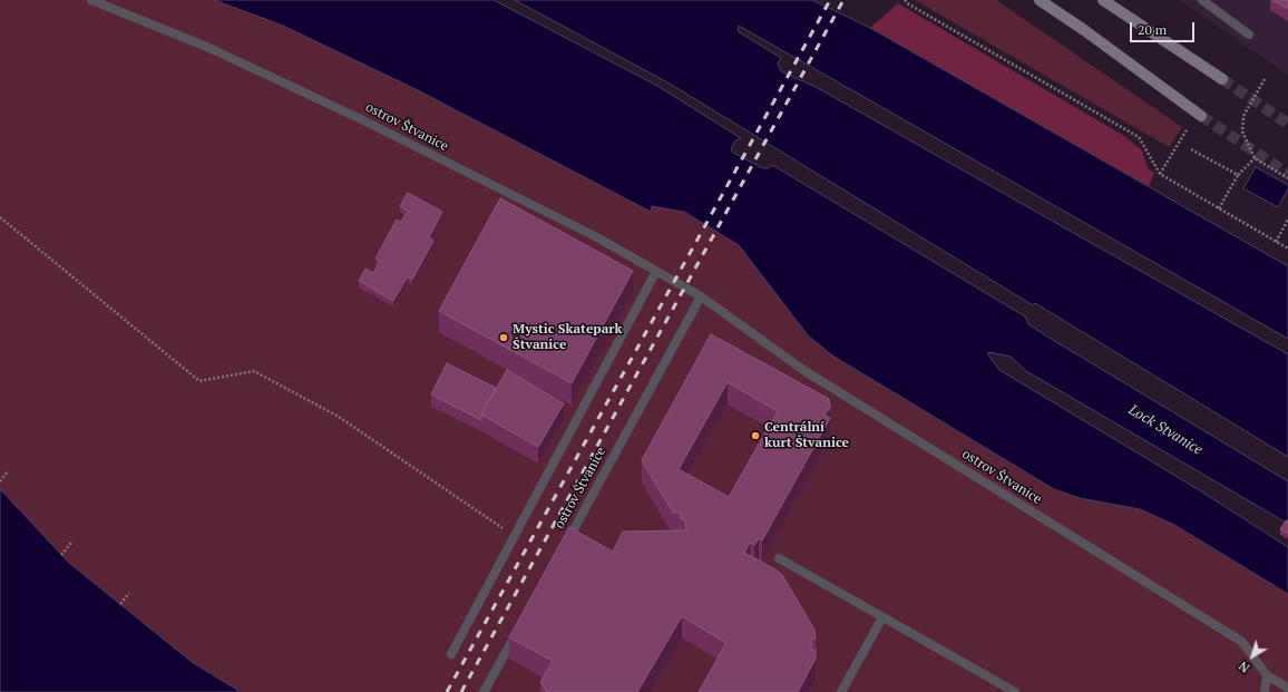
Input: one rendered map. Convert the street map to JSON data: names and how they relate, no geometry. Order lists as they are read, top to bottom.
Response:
{
  "streets": {
    "lane": ["ostrov Štvanice"]
  },
  "water": ["Lock Stvanice"],
  "places": ["Mystic Skatepark Štvanice", "Centrální kurt Štvanice"],
  "scale_bar": "20 m",
  "north": "bottom left"
}
